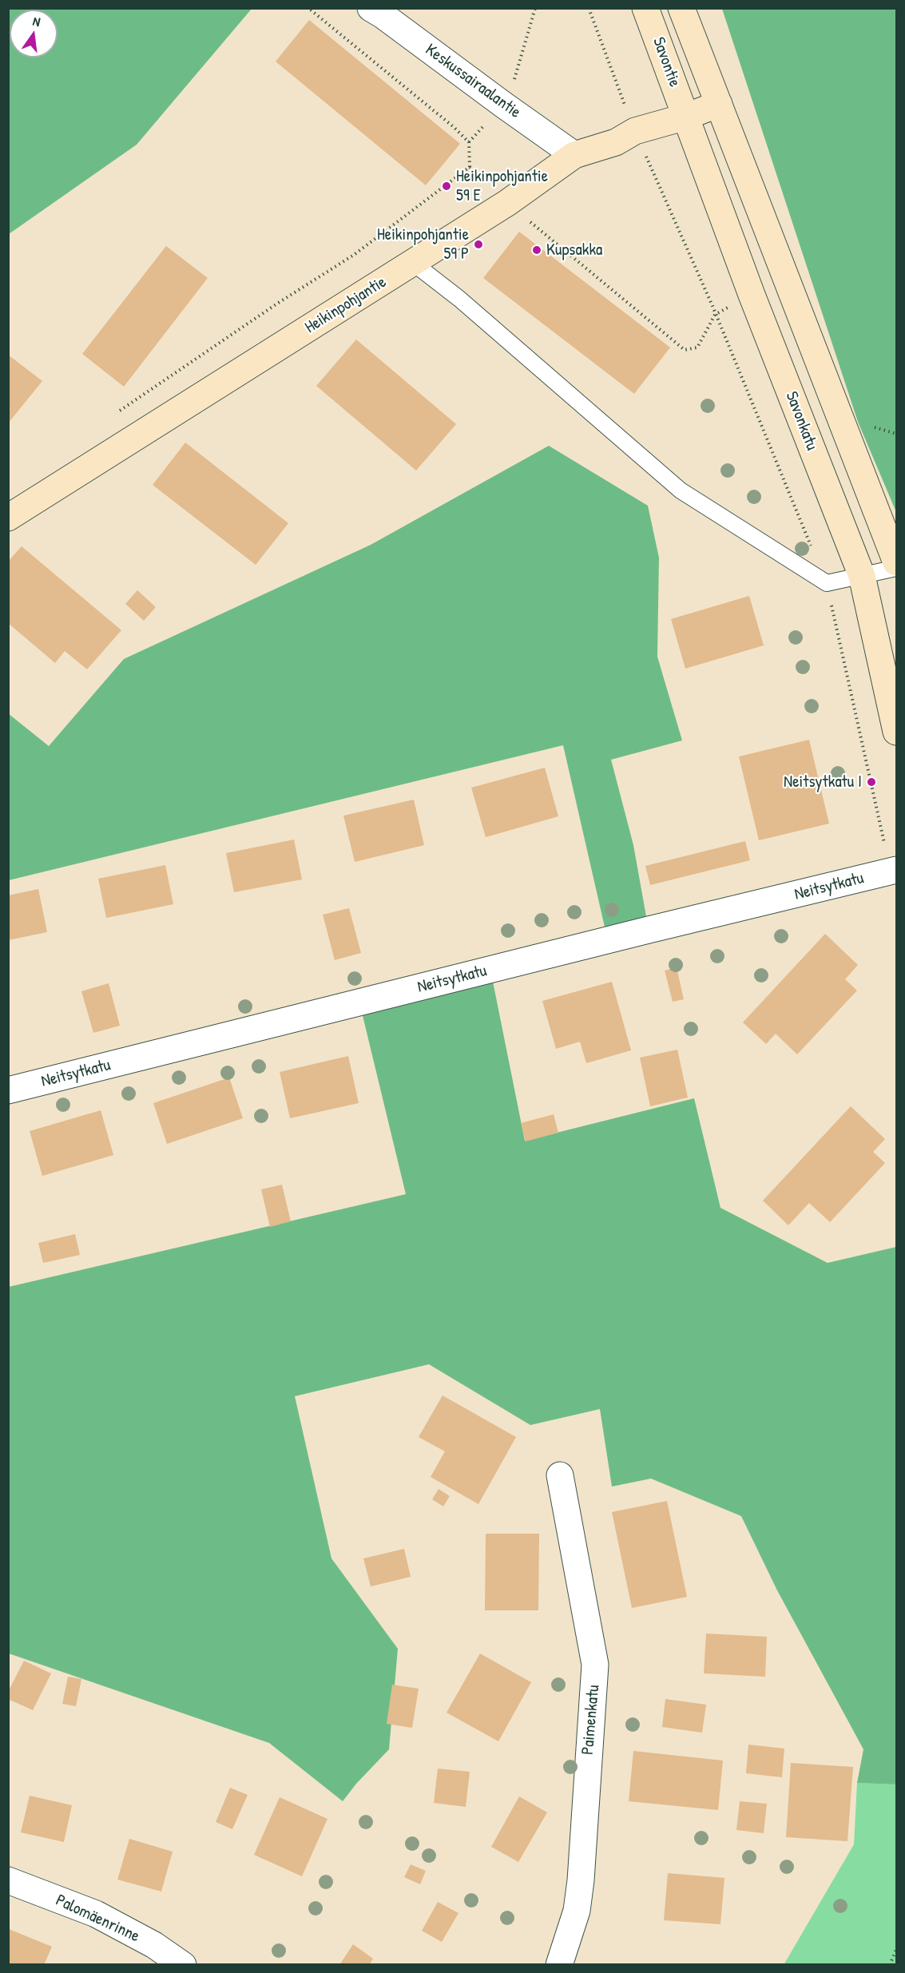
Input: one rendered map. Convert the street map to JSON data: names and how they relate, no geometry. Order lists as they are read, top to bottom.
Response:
{
  "streets": {
    "main road": ["Savontie", "Heikinpohjantie", "Savonkatu"],
    "street": [
      "Keskussairaalantie",
      "Neitsytkatu",
      "Paimenkatu",
      "Palomäenrinne"
    ]
  },
  "crossings": [
    ["Savontie", "Heikinpohjantie"],
    ["Savontie", "Savonkatu"],
    ["Keskussairaalantie", "Heikinpohjantie"],
    ["Heikinpohjantie", "Savonkatu"]
  ],
  "places": [
    "Heikinpohjantie 59 E",
    "Heikinpohjantie 59 P",
    "Kupsakka",
    "Neitsytkatu I"
  ],
  "north": "top"
}
